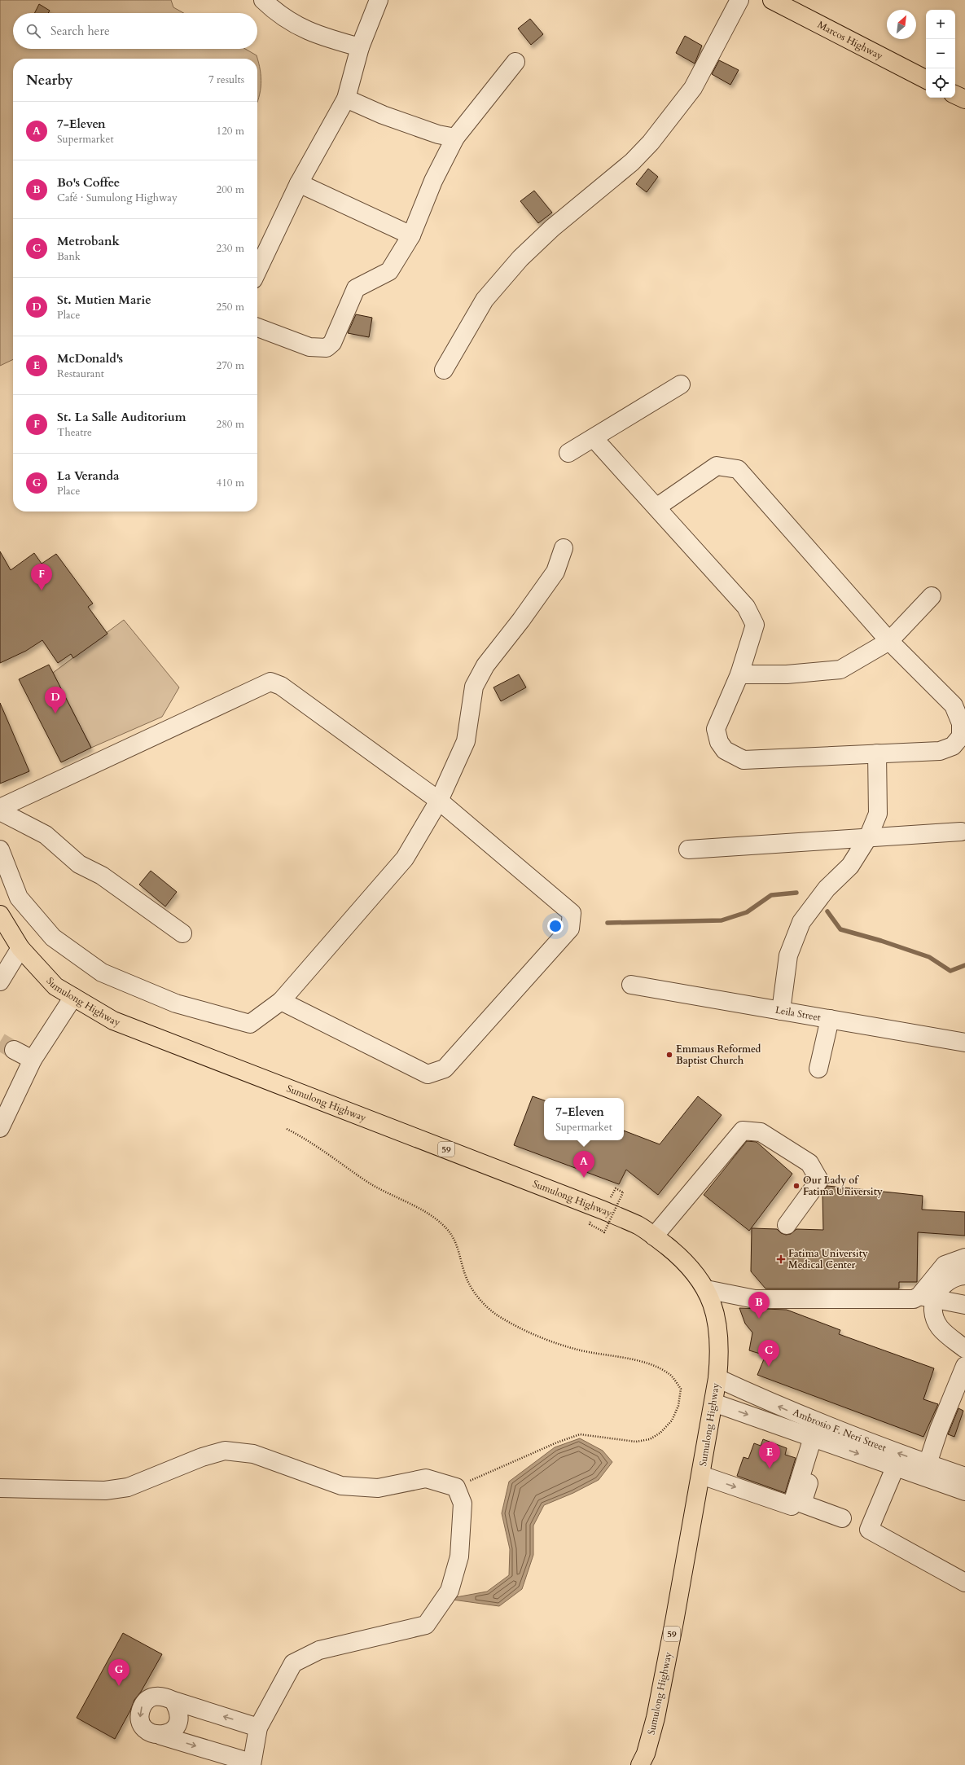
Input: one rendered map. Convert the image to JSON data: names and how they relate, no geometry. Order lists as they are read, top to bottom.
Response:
{
  "streets": {
    "main road": ["Marcos Highway", "Sumulong Highway", "59"],
    "street": ["Leila Street", "Ambrosio F. Neri Street"]
  },
  "crossings": [
    ["Sumulong Highway", "Ambrosio F. Neri Street"]
  ],
  "places": {
    "other": ["Emmaus Reformed Baptist Church", "Our Lady of Fatima University"],
    "health": ["Fatima University Medical Center"]
  },
  "north": "top right",
  "page": {
    "map_buttons": ["+", "−"],
    "search": "Search here",
    "heading": ["Nearby", "7 results"],
    "list": [
      {
        "mark": "A",
        "name": "7-Eleven",
        "note": "Supermarket",
        "value": "120 m"
      },
      {
        "mark": "B",
        "name": "Bo's Coffee",
        "note": "Café · Sumulong Highway",
        "value": "200 m"
      },
      {
        "mark": "C",
        "name": "Metrobank",
        "note": "Bank",
        "value": "230 m"
      },
      {
        "mark": "D",
        "name": "St. Mutien Marie",
        "note": "Place",
        "value": "250 m"
      },
      {
        "mark": "E",
        "name": "McDonald's",
        "note": "Restaurant",
        "value": "270 m"
      },
      {
        "mark": "F",
        "name": "St. La Salle Auditorium",
        "note": "Theatre",
        "value": "280 m"
      },
      {
        "mark": "G",
        "name": "La Veranda",
        "note": "Place",
        "value": "410 m"
      }
    ],
    "pins": [
      "F",
      "D",
      "A",
      "B",
      "C",
      "E",
      "G"
    ],
    "popup": ["7-Eleven", "Supermarket"]
  }
}
